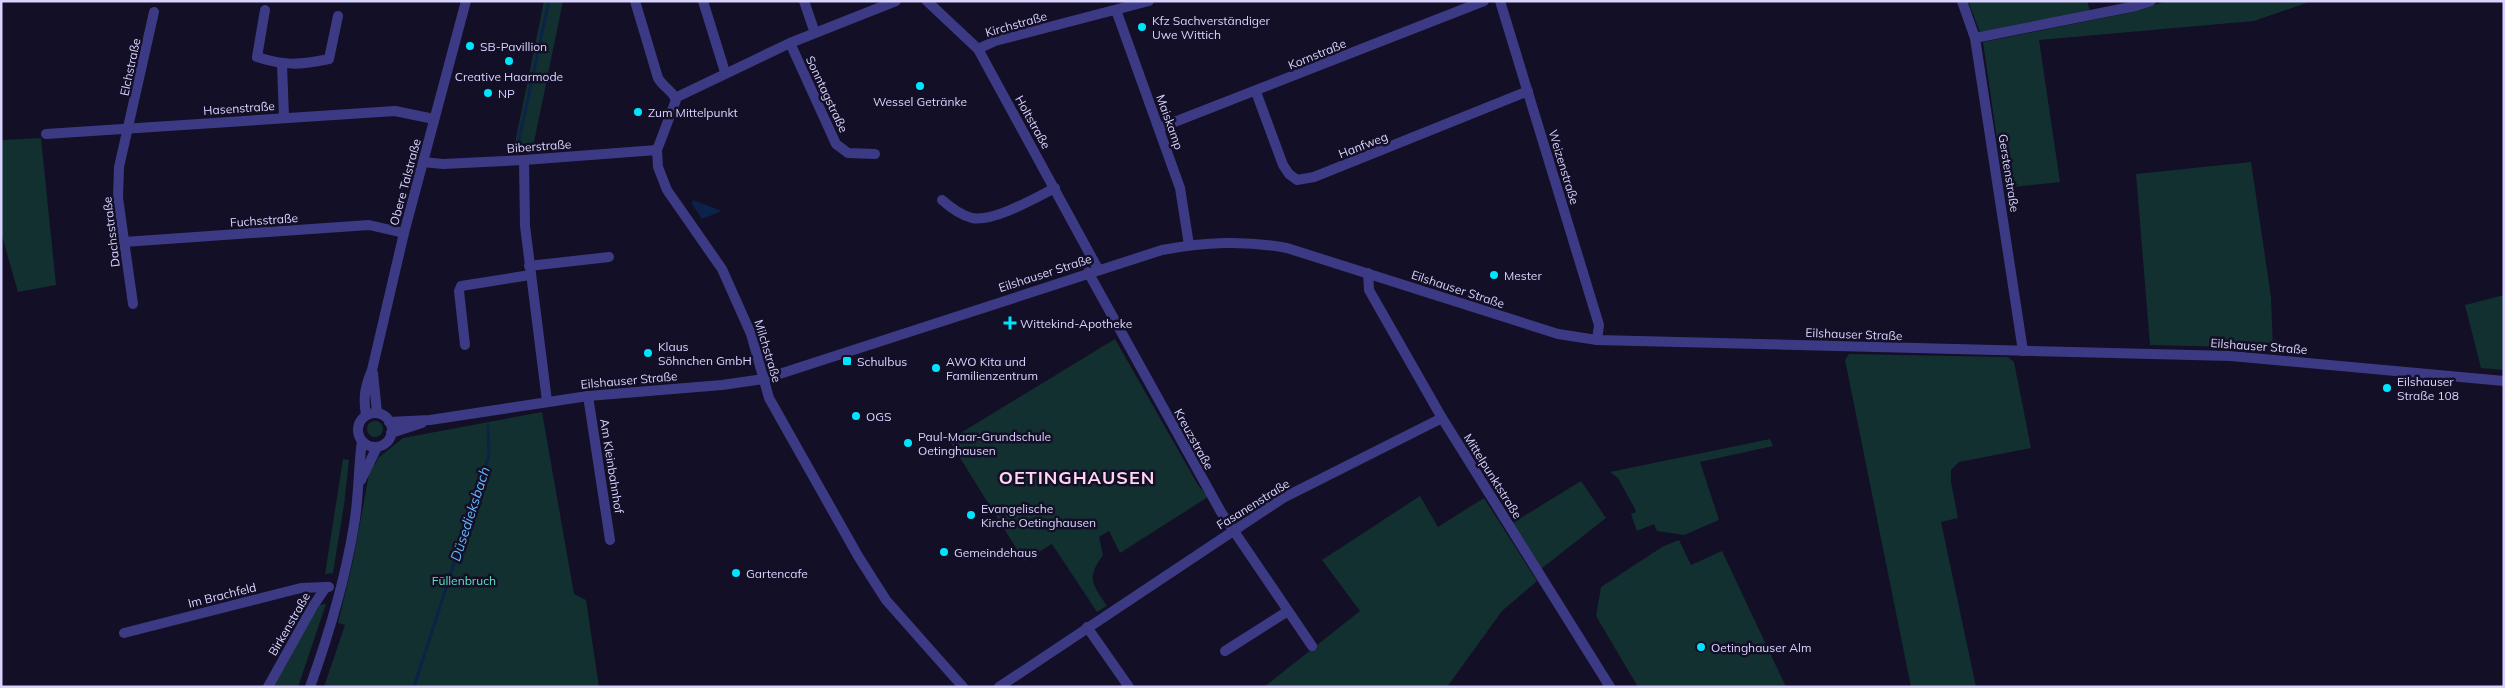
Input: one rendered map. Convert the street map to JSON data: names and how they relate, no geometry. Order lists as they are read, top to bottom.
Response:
{
  "streets": {
    "street": [
      "Kirchstraße",
      "Kornstraße",
      "Elchstraße",
      "Sonntagstraße",
      "Hasenstraße",
      "Holtstraße",
      "Maiskamp",
      "Hanfweg",
      "Biberstraße",
      "Weizenstraße",
      "Gerstenstraße",
      "Obere Talstraße",
      "Fuchsstraße",
      "Dachsstraße",
      "Eilshauser Straße",
      "Milchstraße",
      "Kreuzstraße",
      "Am Kleinbahnhof",
      "Mittelpunktstraße",
      "Fasanenstraße",
      "Im Brachfeld",
      "Birkenstraße"
    ]
  },
  "crossings": [
    ["Kirchstraße", "Holtstraße"],
    ["Kirchstraße", "Maiskamp"],
    ["Kornstraße", "Maiskamp"],
    ["Kornstraße", "Hanfweg"],
    ["Elchstraße", "Hasenstraße"],
    ["Elchstraße", "Dachsstraße"],
    ["Hasenstraße", "Obere Talstraße"],
    ["Hasenstraße", "Dachsstraße"],
    ["Holtstraße", "Eilshauser Straße"],
    ["Holtstraße", "Kreuzstraße"],
    ["Maiskamp", "Eilshauser Straße"],
    ["Hanfweg", "Weizenstraße"],
    ["Biberstraße", "Obere Talstraße"],
    ["Biberstraße", "Milchstraße"],
    ["Weizenstraße", "Eilshauser Straße"],
    ["Gerstenstraße", "Eilshauser Straße"],
    ["Obere Talstraße", "Fuchsstraße"],
    ["Obere Talstraße", "Eilshauser Straße"],
    ["Fuchsstraße", "Dachsstraße"],
    ["Eilshauser Straße", "Milchstraße"],
    ["Eilshauser Straße", "Kreuzstraße"],
    ["Eilshauser Straße", "Am Kleinbahnhof"],
    ["Eilshauser Straße", "Mittelpunktstraße"],
    ["Kreuzstraße", "Fasanenstraße"],
    ["Mittelpunktstraße", "Fasanenstraße"],
    ["Im Brachfeld", "Birkenstraße"]
  ],
  "districts": ["OETINGHAUSEN"],
  "water": ["Düsedieksbach"],
  "parks": ["Füllenbruch"],
  "places": {
    "other": [
      "Kfz Sachverständiger Uwe Wittich",
      "SB-Pavillion",
      "Creative Haarmode",
      "Wessel Getränke",
      "NP",
      "Zum Mittelpunkt",
      "Mester",
      "Klaus Söhnchen GmbH",
      "AWO Kita und Familienzentrum",
      "Eilshauser Straße 108",
      "OGS",
      "Paul-Maar-Grundschule Oetinghausen",
      "Evangelische Kirche Oetinghausen",
      "Gemeindehaus",
      "Gartencafe",
      "Oetinghauser Alm"
    ],
    "health": ["Wittekind-Apotheke"],
    "transit": ["Schulbus"]
  }
}
